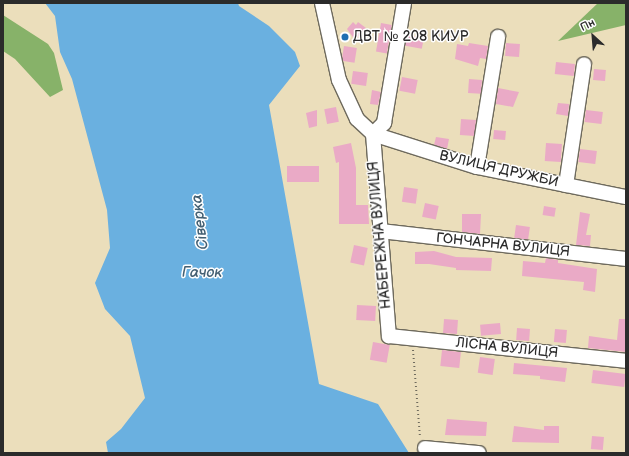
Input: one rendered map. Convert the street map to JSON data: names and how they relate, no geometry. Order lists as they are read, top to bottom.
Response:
{
  "streets": {
    "street": [
      "ВУЛИЦЯ ДРУЖБИ",
      "НАБЕРЕЖНА ВУЛИЦЯ",
      "ГОНЧАРНА ВУЛИЦЯ",
      "ЛІСНА ВУЛИЦЯ"
    ]
  },
  "crossings": [
    ["ВУЛИЦЯ ДРУЖБИ", "НАБЕРЕЖНА ВУЛИЦЯ"],
    ["НАБЕРЕЖНА ВУЛИЦЯ", "ГОНЧАРНА ВУЛИЦЯ"],
    ["НАБЕРЕЖНА ВУЛИЦЯ", "ЛІСНА ВУЛИЦЯ"]
  ],
  "water": ["Сіверка", "Гачок"],
  "places": ["ДВТ № 208 КИУР"],
  "north": "top left"
}
